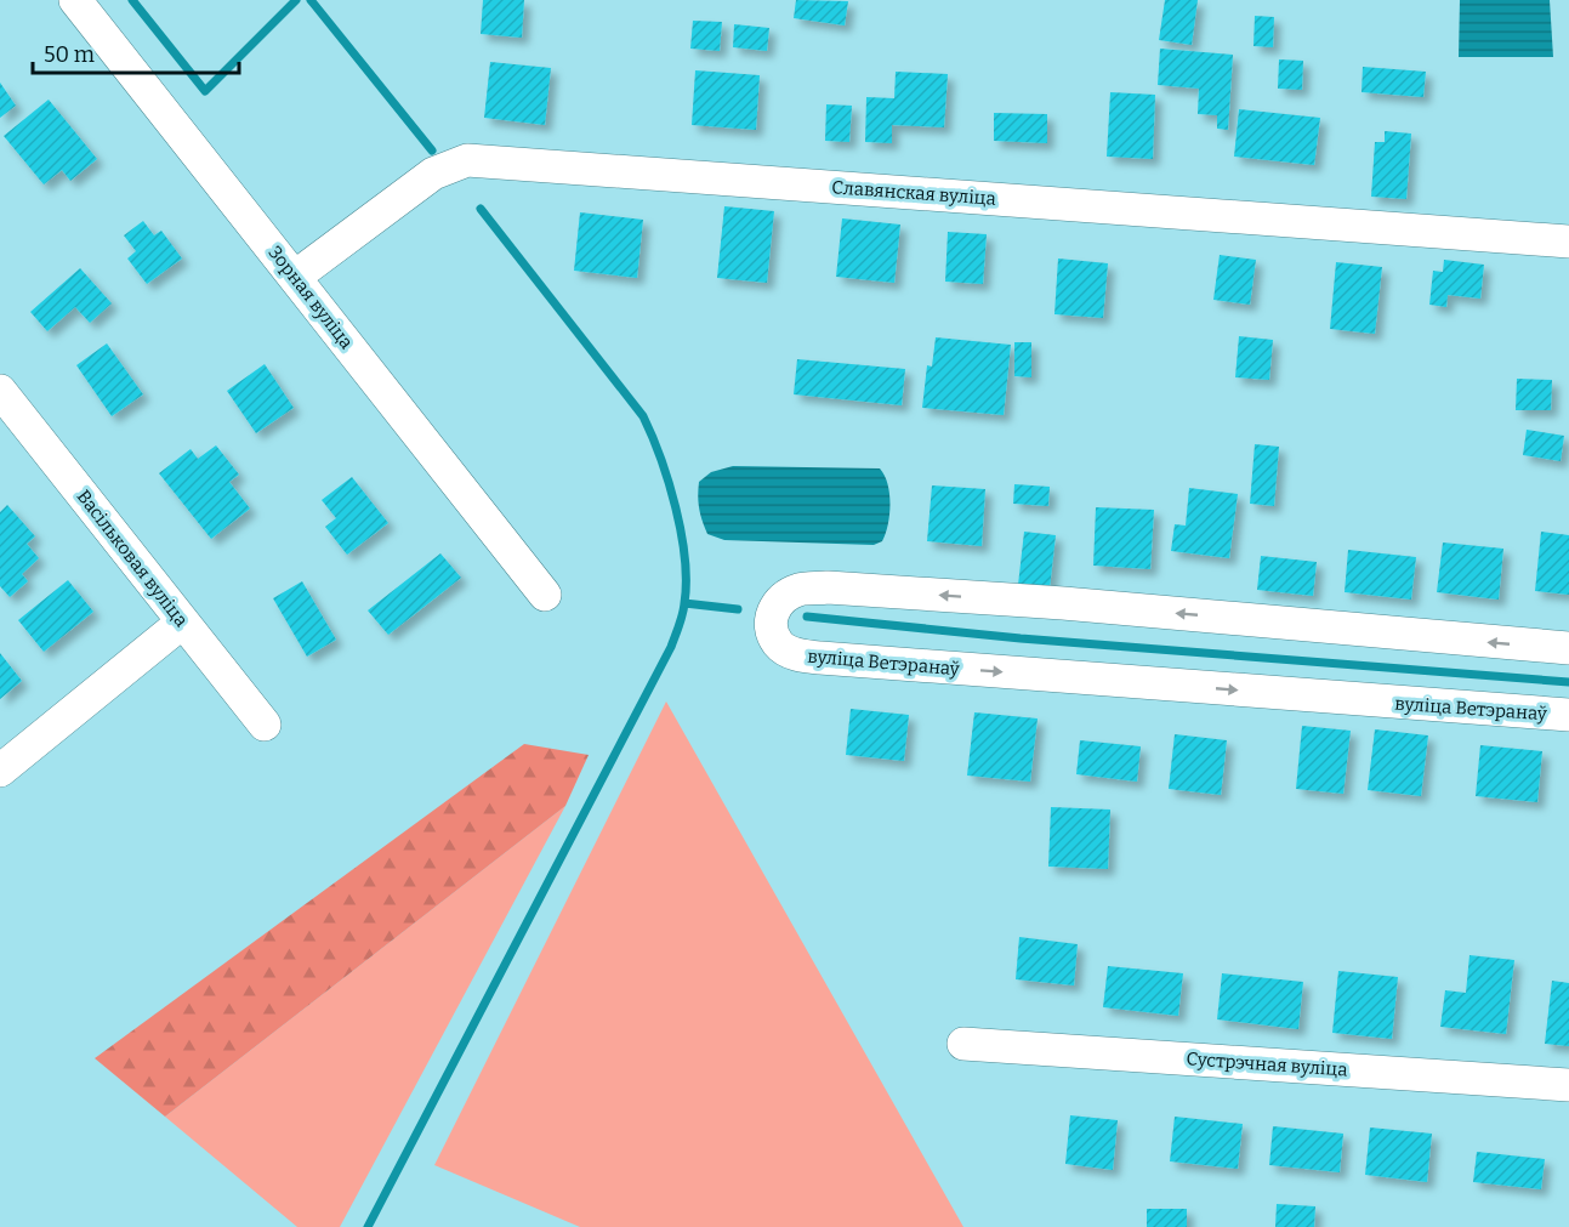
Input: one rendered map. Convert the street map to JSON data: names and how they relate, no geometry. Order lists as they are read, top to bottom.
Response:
{
  "streets": {
    "street": [
      "Славянская вуліца",
      "Зорная вуліца",
      "Васільковая вуліца",
      "вуліца Ветэранаў",
      "Сустрэчная вуліца"
    ]
  },
  "crossings": [
    ["Славянская вуліца", "Зорная вуліца"]
  ],
  "scale_bar": "50 m"
}
